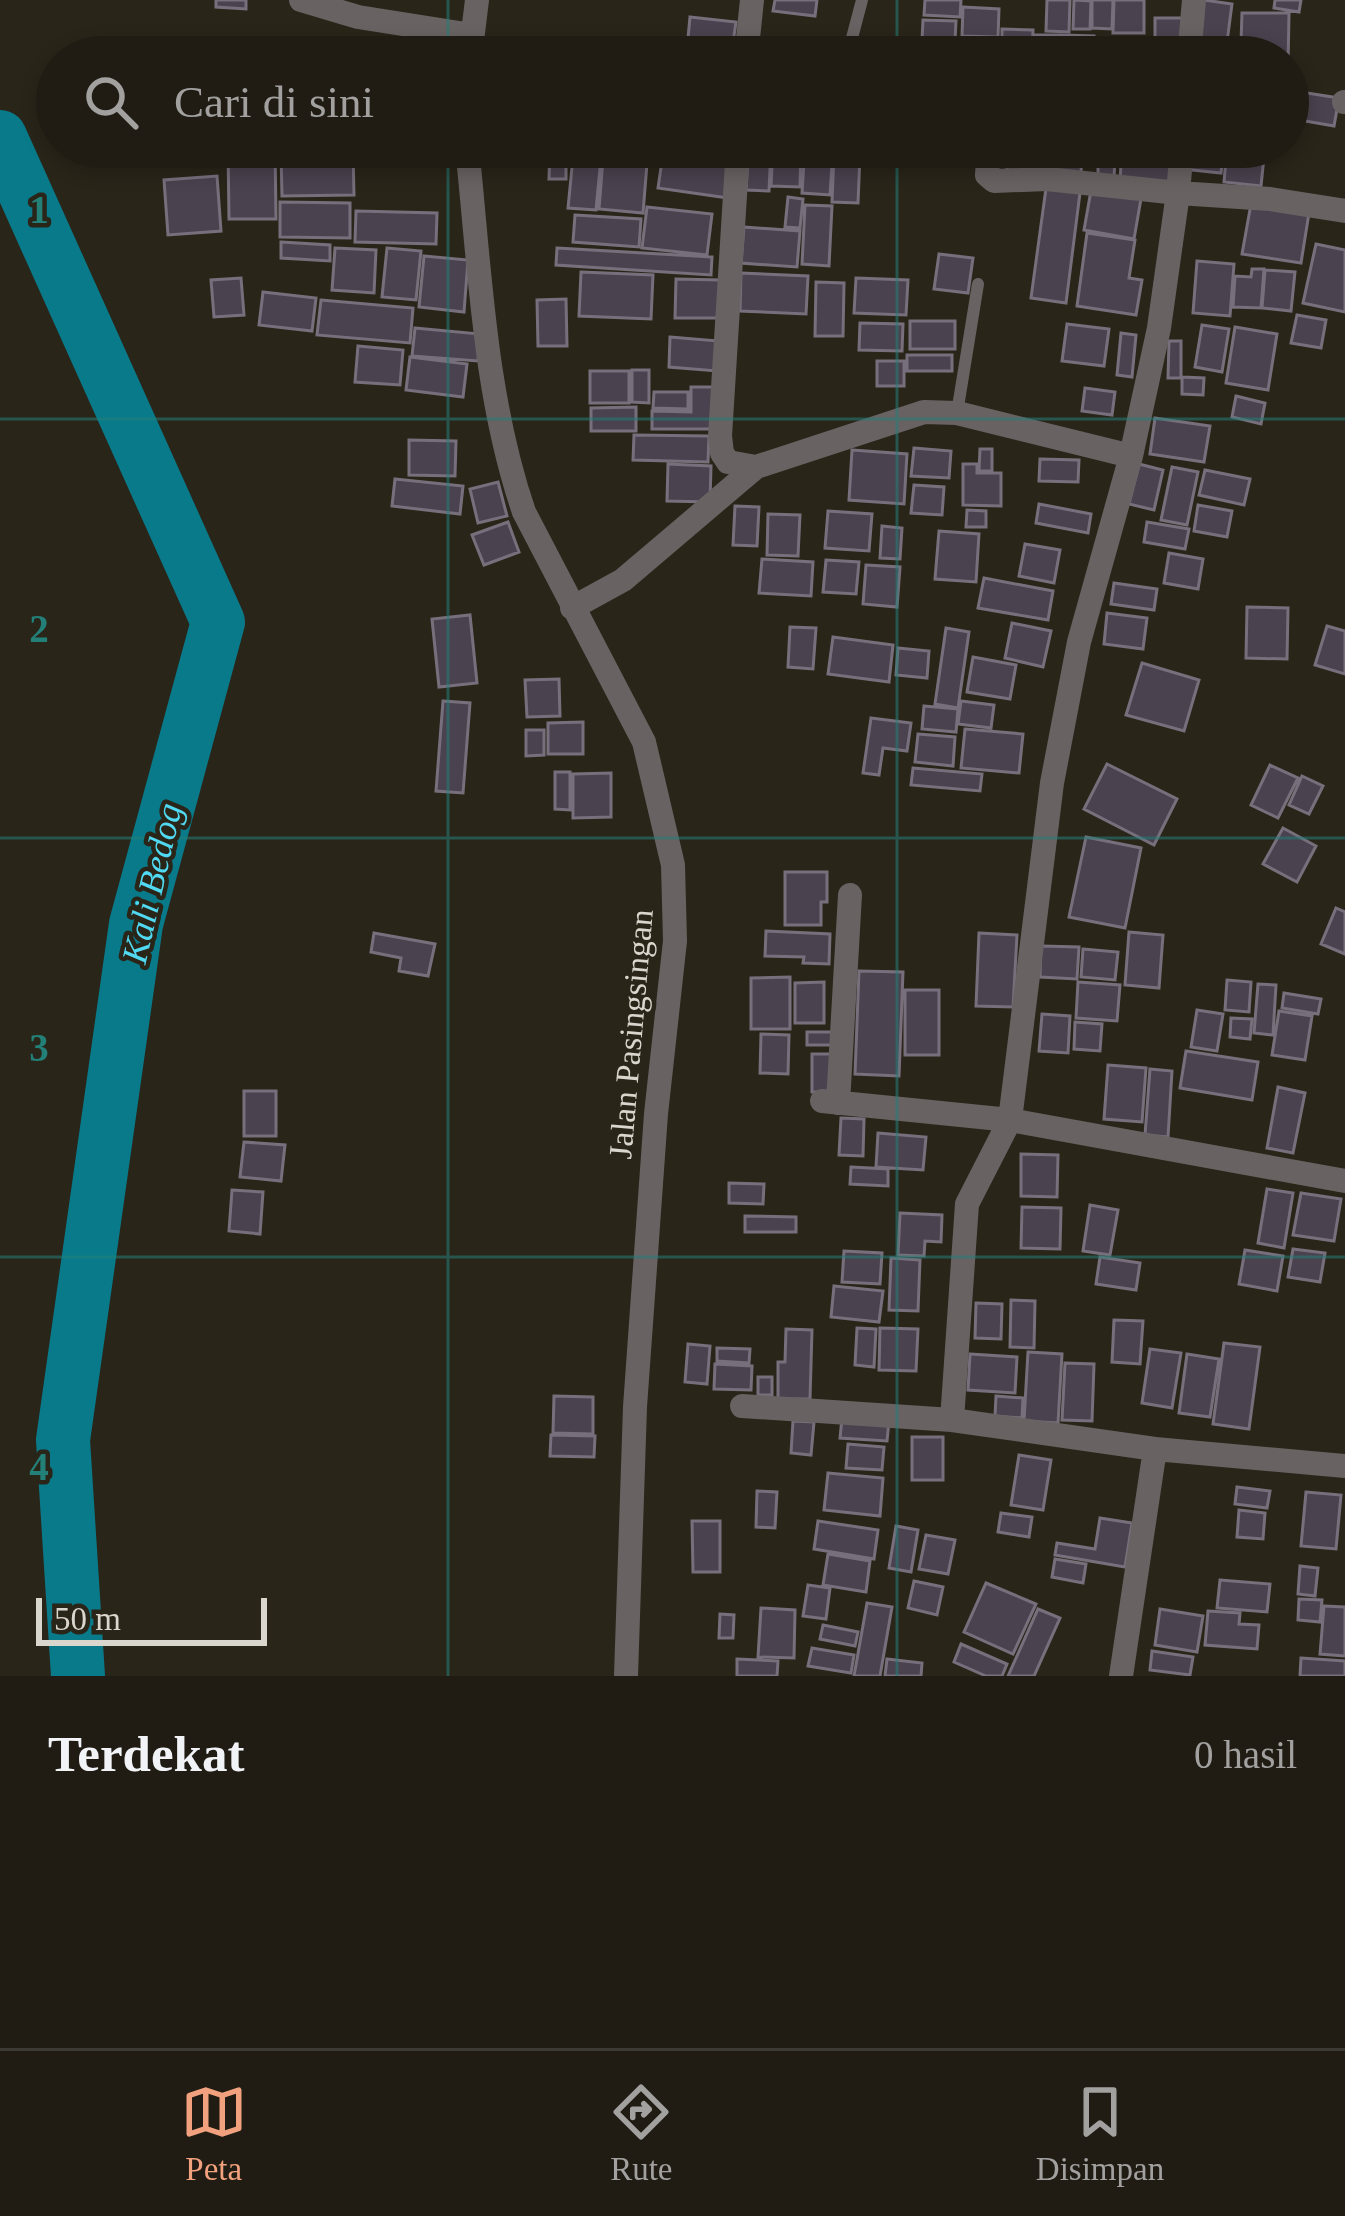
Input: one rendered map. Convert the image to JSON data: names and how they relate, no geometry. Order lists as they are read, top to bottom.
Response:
{
  "streets": {
    "street": ["Jalan Pasingsingan"]
  },
  "water": ["Kali Bedog"],
  "scale_bar": "50 m",
  "page": {
    "search": "Cari di sini",
    "scale": "50 m",
    "heading": ["Terdekat", "0 hasil"],
    "nav": ["Peta", "Rute", "Disimpan"]
  },
  "grid": {
    "rows": [
      "1",
      "2",
      "3",
      "4"
    ]
  }
}
